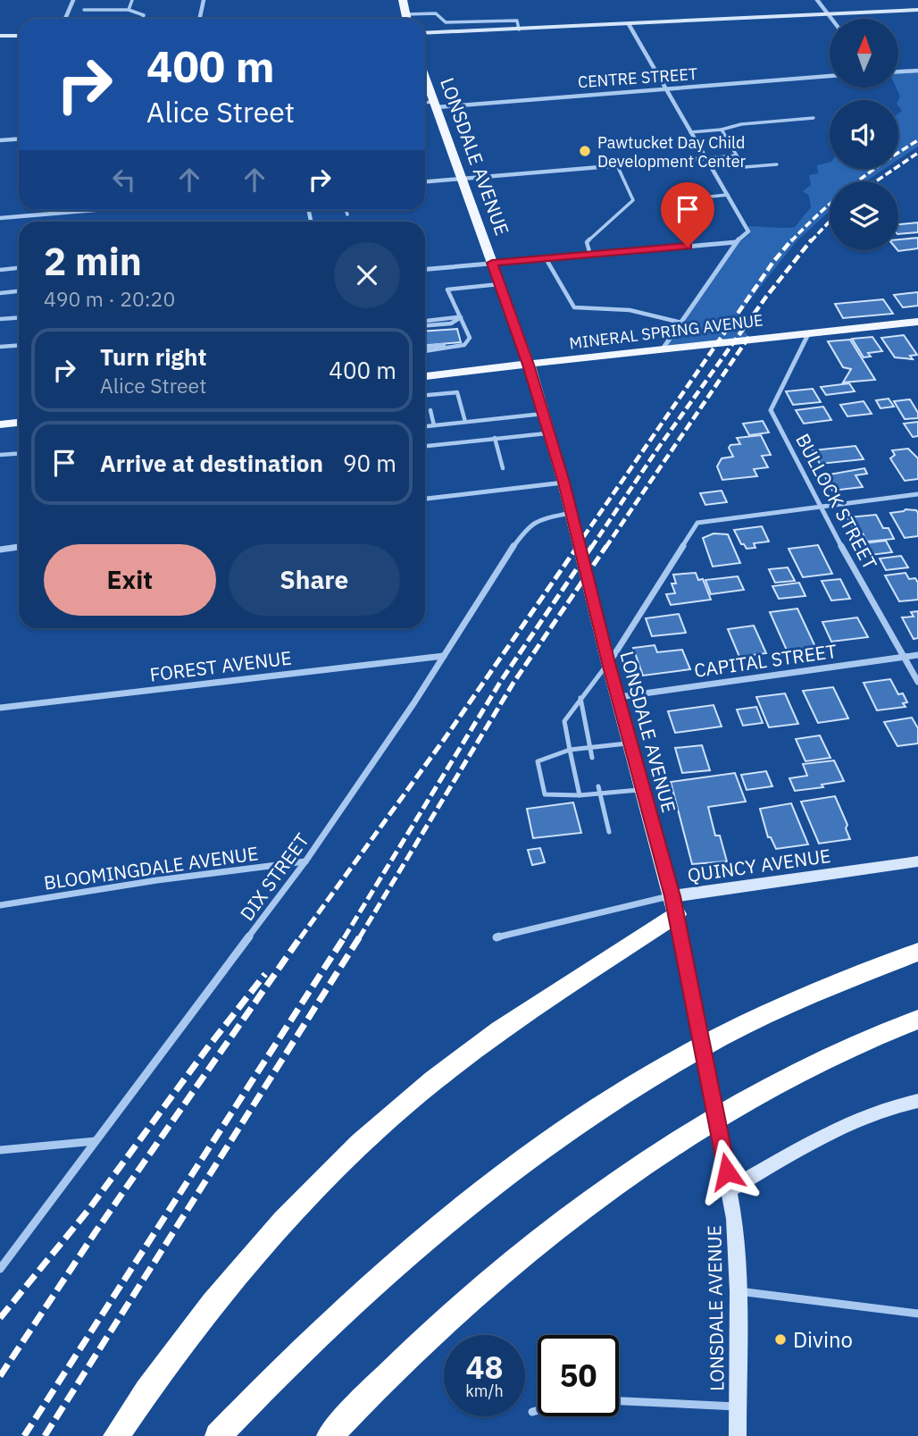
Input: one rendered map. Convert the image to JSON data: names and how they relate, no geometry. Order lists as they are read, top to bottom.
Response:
{
  "streets": {
    "main road": ["LONSDALE AVENUE", "MINERAL SPRING AVENUE", "QUINCY AVENUE"],
    "street": [
      "CENTRE STREET",
      "BULLOCK STREET",
      "CAPITAL STREET",
      "FOREST AVENUE",
      "BLOOMINGDALE AVENUE",
      "DIX STREET"
    ]
  },
  "crossings": [
    ["CENTRE STREET", "LONSDALE AVENUE"],
    ["LONSDALE AVENUE", "MINERAL SPRING AVENUE"],
    ["LONSDALE AVENUE", "CAPITAL STREET"],
    ["LONSDALE AVENUE", "QUINCY AVENUE"],
    ["LONSDALE AVENUE", "DIX STREET"],
    ["MINERAL SPRING AVENUE", "BULLOCK STREET"],
    ["BULLOCK STREET", "CAPITAL STREET"],
    ["FOREST AVENUE", "DIX STREET"],
    ["BLOOMINGDALE AVENUE", "DIX STREET"]
  ],
  "places": ["Pawtucket Day Child Development Center", "Divino"],
  "north": "top",
  "page": {
    "turn": ["400 m", "Alice Street"],
    "heading": ["2 min", "490 m · 20:20"],
    "list": [
      {
        "name": "Turn right",
        "note": "Alice Street",
        "value": "400 m"
      },
      {
        "name": "Arrive at destination",
        "value": "90 m"
      }
    ],
    "buttons": ["Exit", "Share"],
    "speed": "48 km/h",
    "limit": "50"
  }
}
